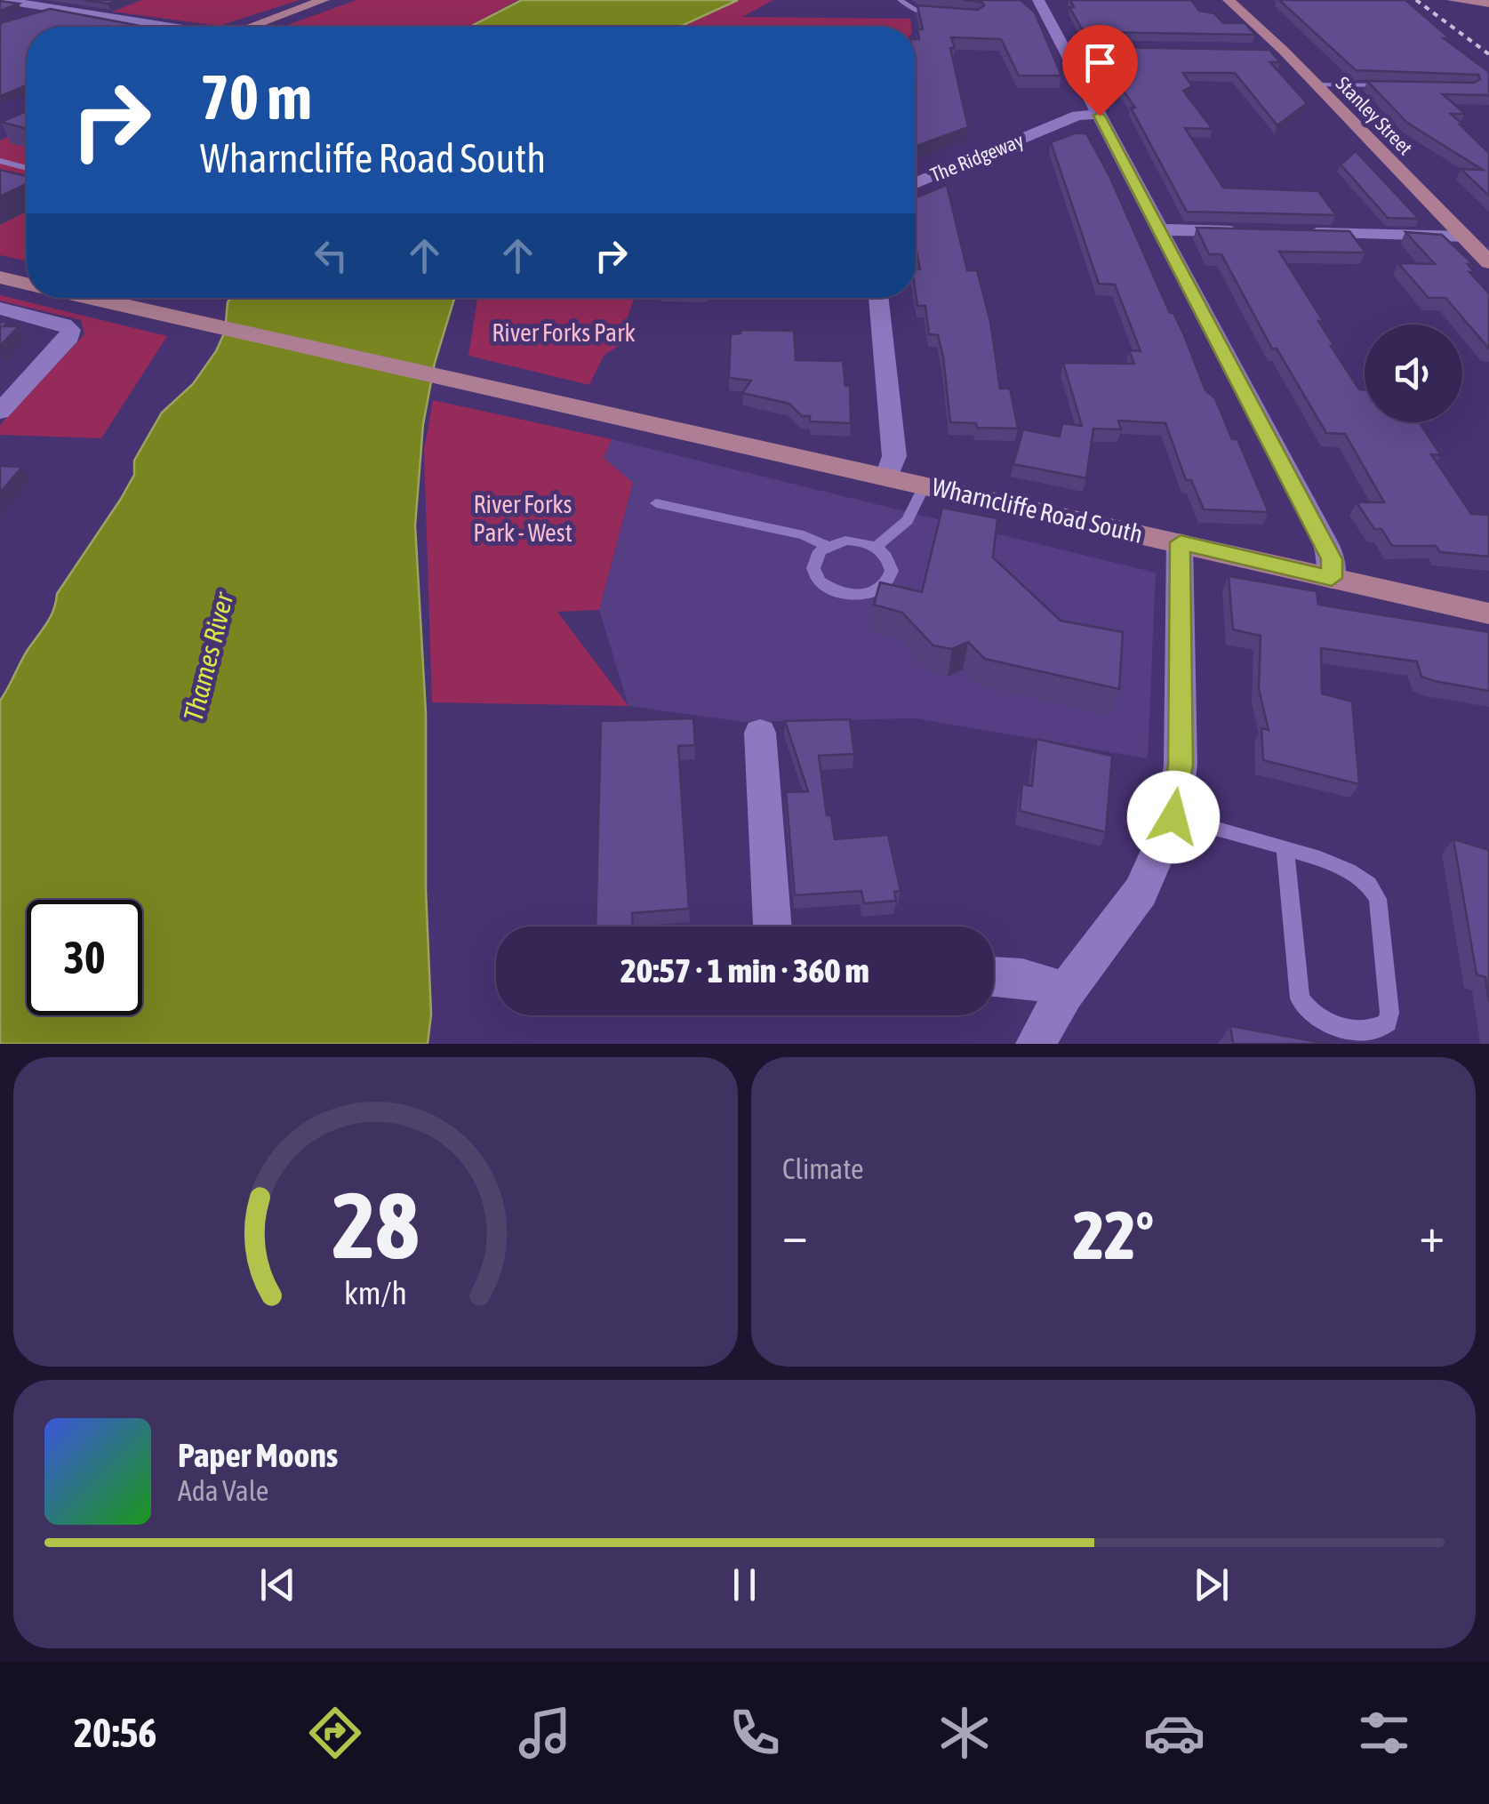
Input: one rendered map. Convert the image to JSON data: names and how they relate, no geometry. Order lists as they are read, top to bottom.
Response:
{
  "streets": {
    "main road": ["Stanley Street", "Wharncliffe Road South"],
    "street": ["The Ridgeway"]
  },
  "water": ["Thames River"],
  "parks": ["River Forks Park", "River Forks Park - West"],
  "page": {
    "turn": ["70 m", "Wharncliffe Road South"],
    "limit": "30",
    "trip": "20:57 · 1 min · 360 m",
    "tile": "Climate",
    "heat": ["−", "22°", "+"],
    "song": ["Paper Moons", "Ada Vale"],
    "tabs": "20:56",
    "gauge": ["28", "km/h"]
  }
}
